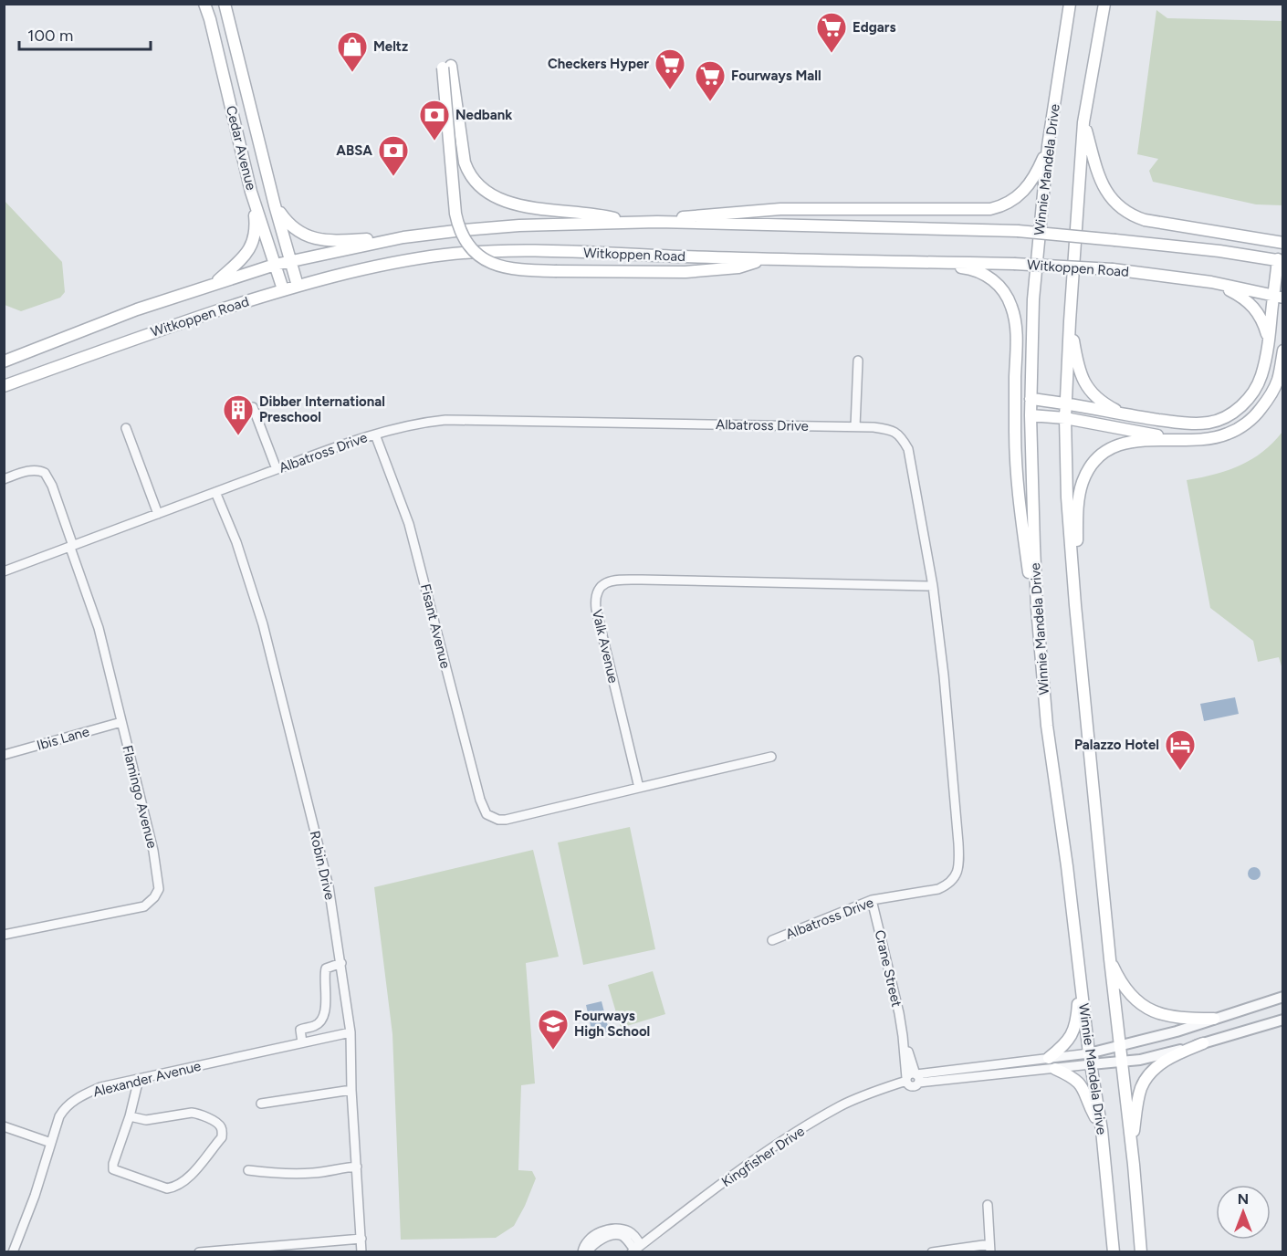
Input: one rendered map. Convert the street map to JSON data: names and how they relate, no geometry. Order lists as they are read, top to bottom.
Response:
{
  "streets": {
    "main road": ["Cedar Avenue", "Winnie Mandela Drive", "Witkoppen Road"],
    "street": [
      "Albatross Drive",
      "Fisant Avenue",
      "Valk Avenue",
      "Ibis Lane",
      "Flamingo Avenue",
      "Robin Drive",
      "Crane Street",
      "Alexander Avenue",
      "Kingfisher Drive"
    ]
  },
  "crossings": [
    ["Cedar Avenue", "Witkoppen Road"],
    ["Albatross Drive", "Fisant Avenue"],
    ["Albatross Drive", "Valk Avenue"],
    ["Albatross Drive", "Flamingo Avenue"],
    ["Albatross Drive", "Robin Drive"],
    ["Albatross Drive", "Crane Street"],
    ["Fisant Avenue", "Valk Avenue"],
    ["Ibis Lane", "Flamingo Avenue"],
    ["Robin Drive", "Alexander Avenue"],
    ["Crane Street", "Kingfisher Drive"]
  ],
  "places": {
    "supermarket": ["Edgars", "Checkers Hyper", "Fourways Mall"],
    "shop": ["Meltz"],
    "bank": ["Nedbank", "ABSA"],
    "building": ["Dibber International Preschool"],
    "hotel": ["Palazzo Hotel"],
    "school or university": ["Fourways High School"]
  },
  "scale_bar": "100 m",
  "north": "top"
}
